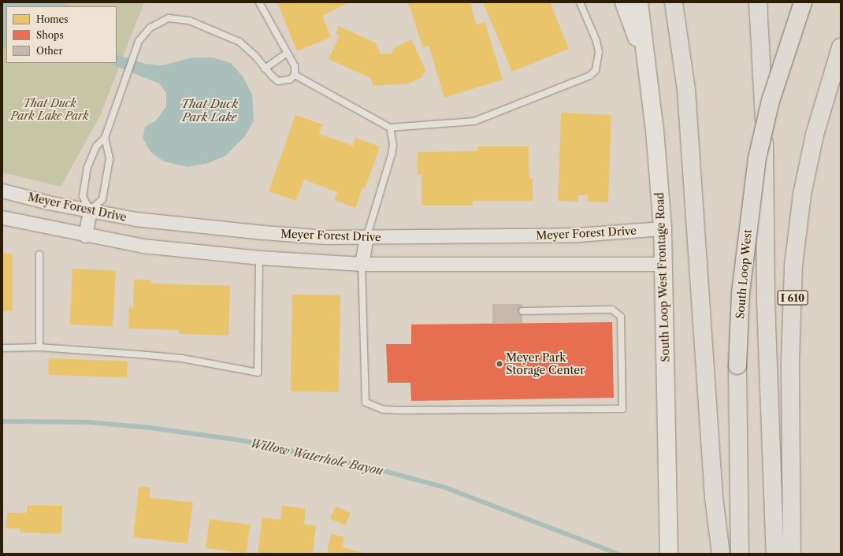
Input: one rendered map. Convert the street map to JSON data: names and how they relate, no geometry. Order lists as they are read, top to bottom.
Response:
{
  "streets": {
    "highway": ["South Loop West", "I 610"],
    "main road": ["South Loop West Frontage Road"],
    "street": ["Meyer Forest Drive"]
  },
  "crossings": [
    ["Meyer Forest Drive", "South Loop West Frontage Road"]
  ],
  "water": ["That Duck Park Lake", "Willow Waterhole Bayou"],
  "parks": ["That Duck Park Lake Park"],
  "places": ["Meyer Park Storage Center"],
  "legend": ["Homes", "Shops", "Other"]
}
